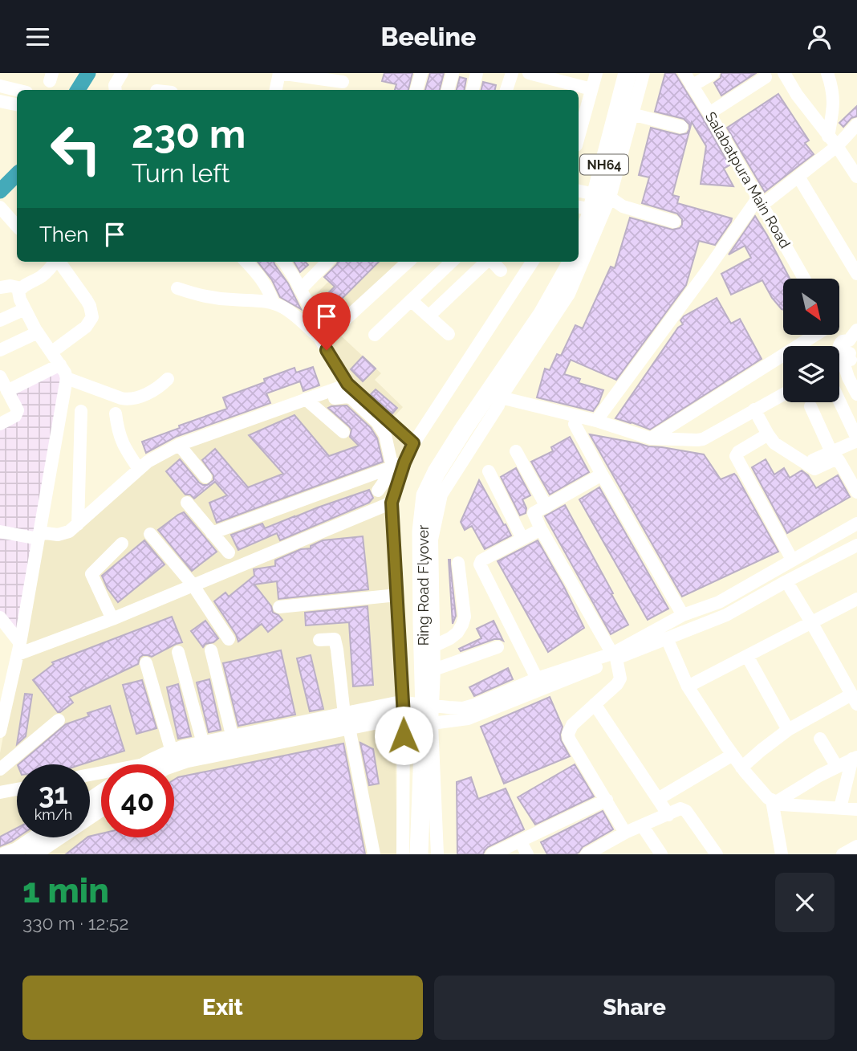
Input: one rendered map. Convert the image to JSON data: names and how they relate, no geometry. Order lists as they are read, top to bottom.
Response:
{
  "streets": {
    "highway": ["NH64", "Ring Road Flyover"],
    "street": ["Salabatpura Main Road"]
  },
  "north": "bottom right",
  "page": {
    "header": "Beeline",
    "turn": ["230 m", "Turn left"],
    "then": "Then",
    "speed": "31 km/h",
    "limit": "40",
    "heading": ["1 min", "330 m · 12:52"],
    "buttons": ["Exit", "Share"]
  }
}
